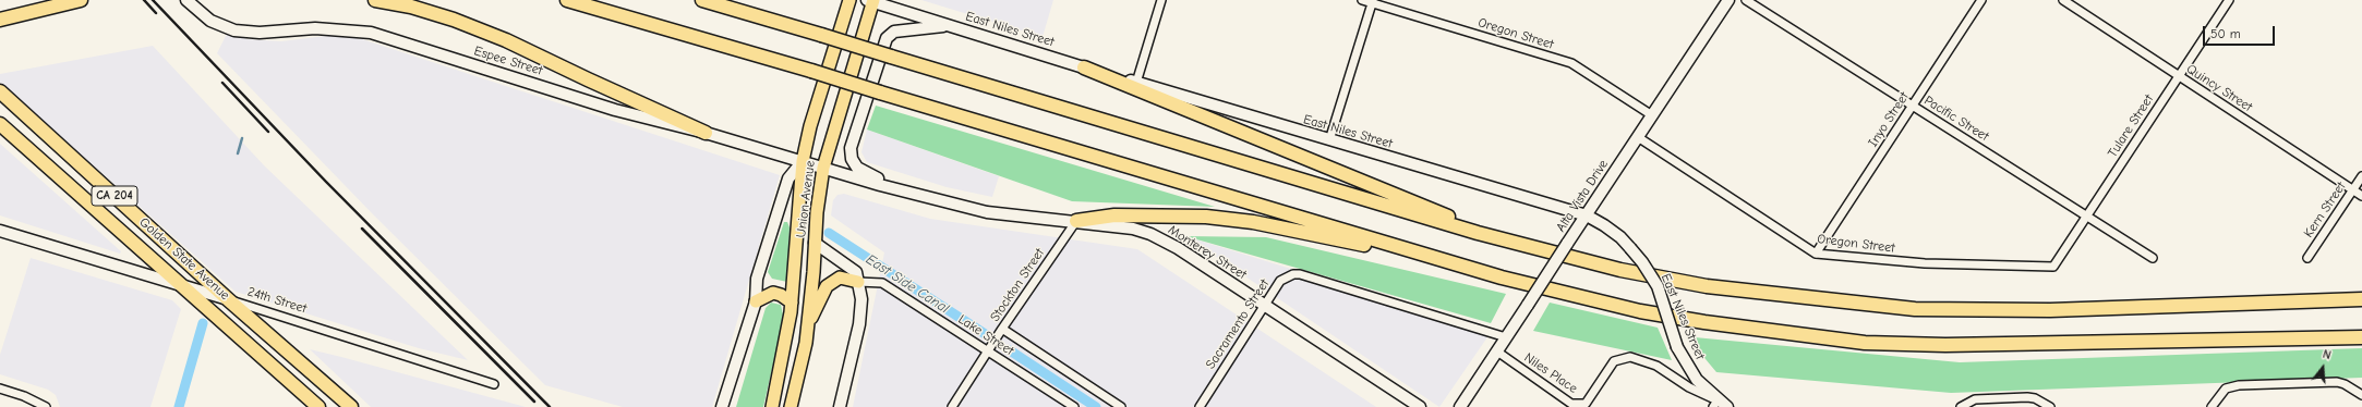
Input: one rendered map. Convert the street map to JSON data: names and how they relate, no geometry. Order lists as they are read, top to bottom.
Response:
{
  "streets": {
    "highway": ["CA 204", "Golden State Avenue"],
    "main road": [
      "East Niles Street",
      "Espee Street",
      "Alta Vista Drive",
      "Union Avenue",
      "Monterey Street",
      "24th Street"
    ],
    "street": [
      "Oregon Street",
      "Quincy Street",
      "Pacific Street",
      "Inyo Street",
      "Tulare Street",
      "Kern Street",
      "Stockton Street",
      "Sacramento Street",
      "Lake Street",
      "Niles Place"
    ]
  },
  "crossings": [
    ["East Niles Street", "Alta Vista Drive"],
    ["East Niles Street", "Union Avenue"],
    ["East Niles Street", "Niles Place"],
    ["Oregon Street", "Inyo Street"],
    ["Oregon Street", "Tulare Street"],
    ["Oregon Street", "Alta Vista Drive"],
    ["Espee Street", "Union Avenue"],
    ["Espee Street", "Monterey Street"],
    ["Quincy Street", "Tulare Street"],
    ["Quincy Street", "Kern Street"],
    ["Pacific Street", "Inyo Street"],
    ["Pacific Street", "Tulare Street"],
    ["Alta Vista Drive", "Sacramento Street"],
    ["Alta Vista Drive", "Niles Place"],
    ["Union Avenue", "Monterey Street"],
    ["Monterey Street", "Stockton Street"],
    ["Monterey Street", "Sacramento Street"],
    ["Golden State Avenue", "24th Street"],
    ["Stockton Street", "Lake Street"]
  ],
  "water": ["East Side Canal"],
  "scale_bar": "50 m",
  "north": "top"
}
